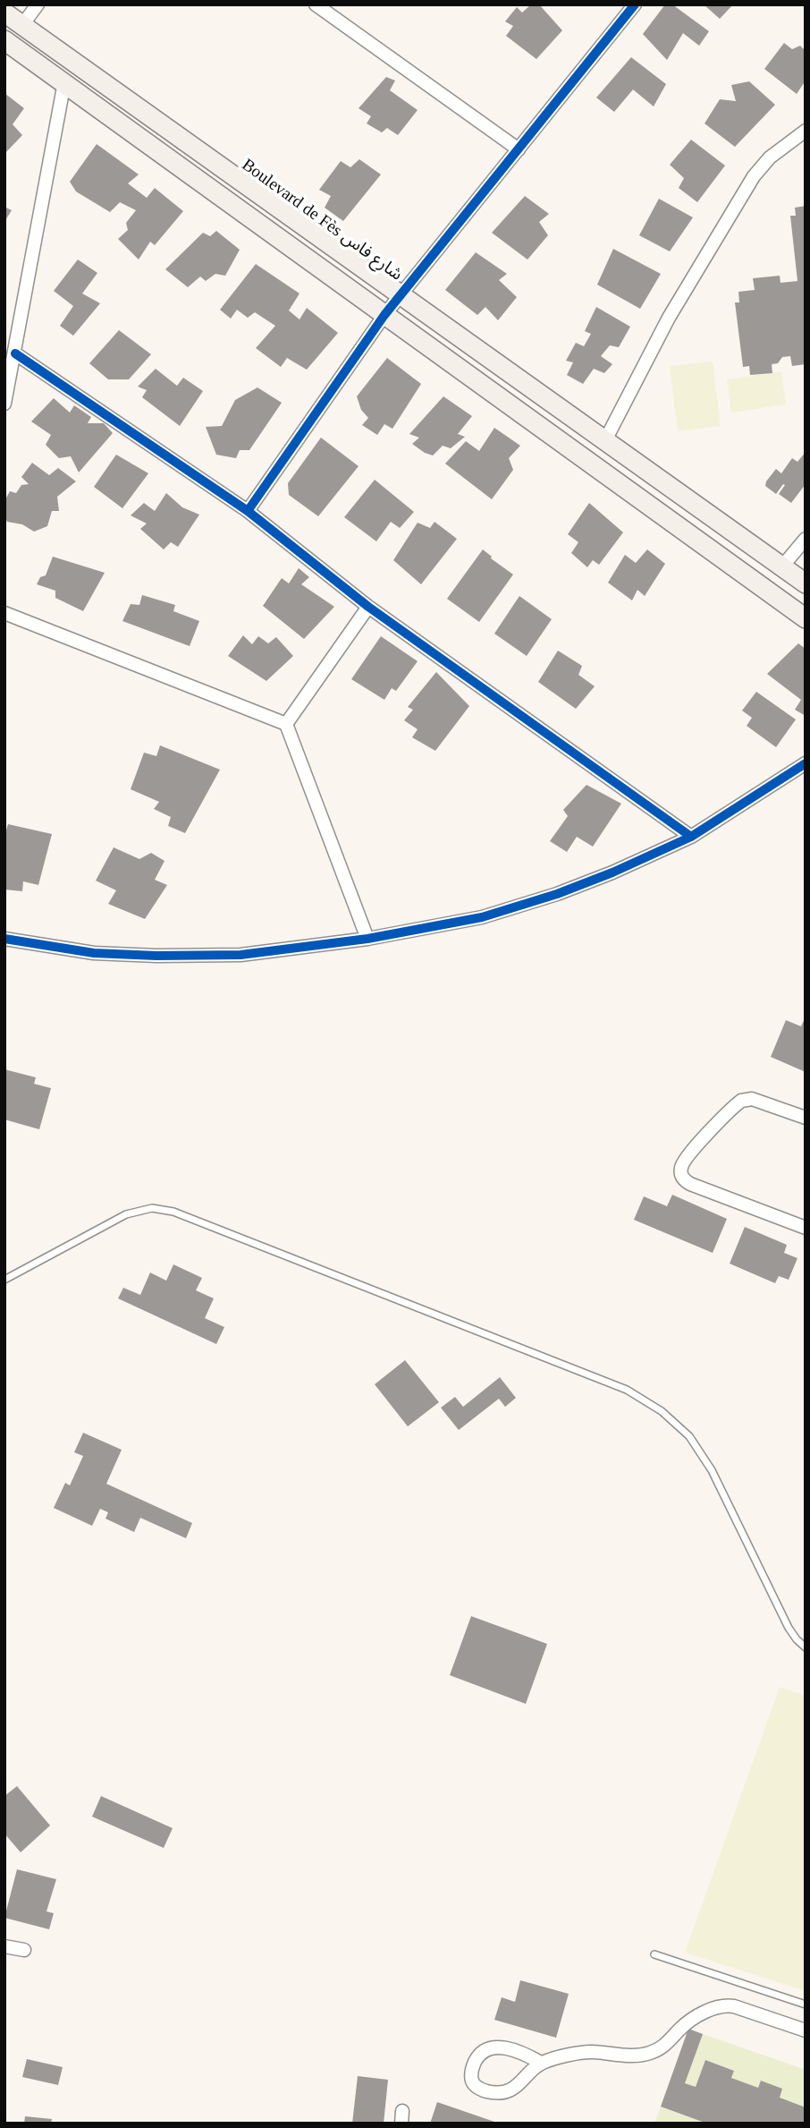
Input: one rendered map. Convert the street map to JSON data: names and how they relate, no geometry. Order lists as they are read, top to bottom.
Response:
{
  "streets": {
    "main road": ["Boulevard de Fès شارع فاس"]
  }
}
